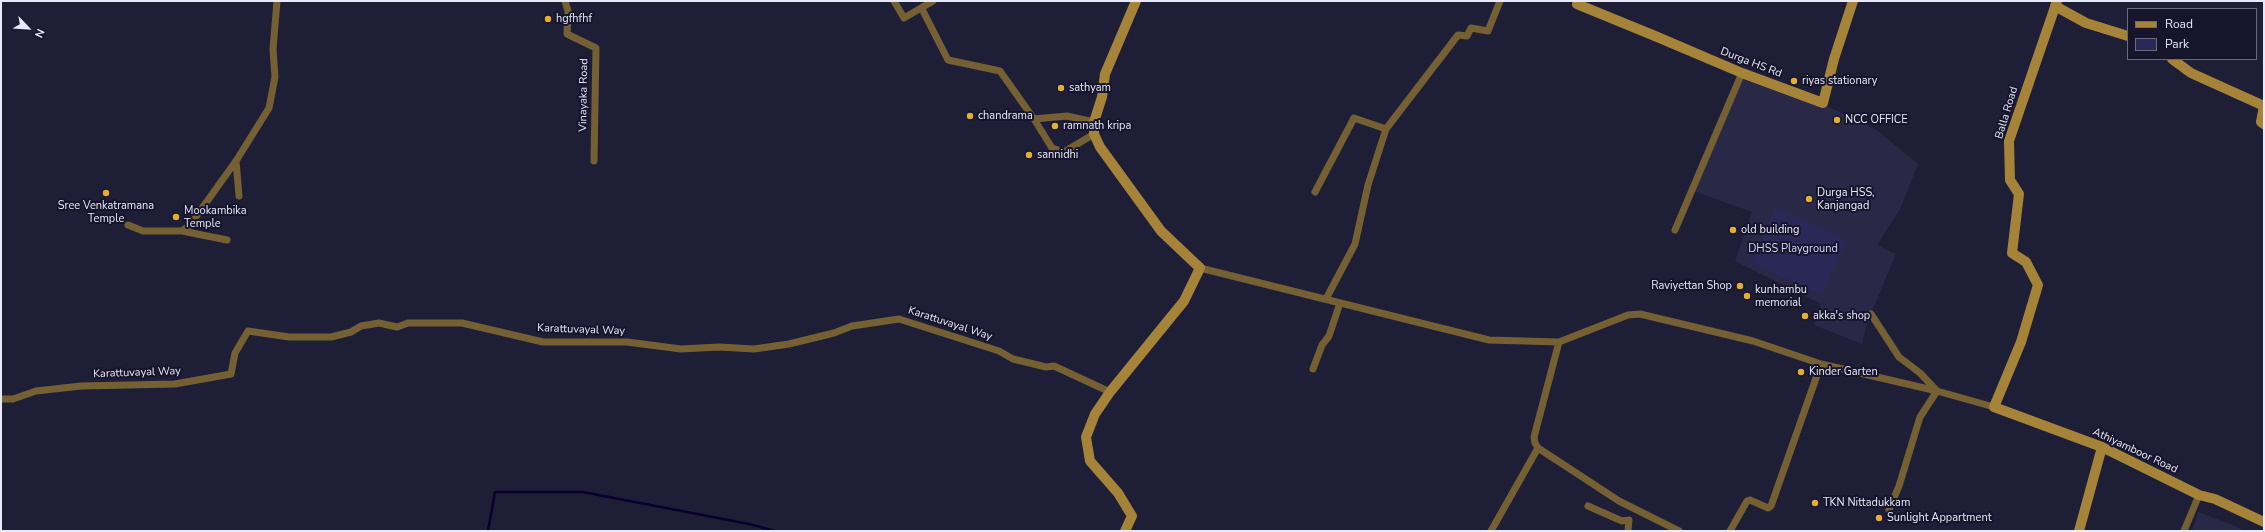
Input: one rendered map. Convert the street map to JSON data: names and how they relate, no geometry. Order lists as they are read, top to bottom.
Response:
{
  "streets": {
    "street": [
      "Durga HS Rd",
      "Vinayaka Road",
      "Balla Road",
      "Karattuvayal Way",
      "Athiyamboor Road"
    ]
  },
  "crossings": [
    ["Balla Road", "Athiyamboor Road"]
  ],
  "parks": ["DHSS Playground"],
  "places": [
    "hgfhfhf",
    "riyas stationary",
    "sathyam",
    "chandrama",
    "NCC OFFICE",
    "ramnath kripa",
    "sannidhi",
    "Sree Venkatramana Temple",
    "Durga HSS, Kanjangad",
    "Mookambika Temple",
    "old building",
    "Raviyettan Shop",
    "kunhambu memorial",
    "akka's shop",
    "Kinder Garten",
    "TKN Nittadukkam",
    "Sunlight Appartment"
  ],
  "legend": ["Road", "Park"],
  "north": "bottom right"
}
